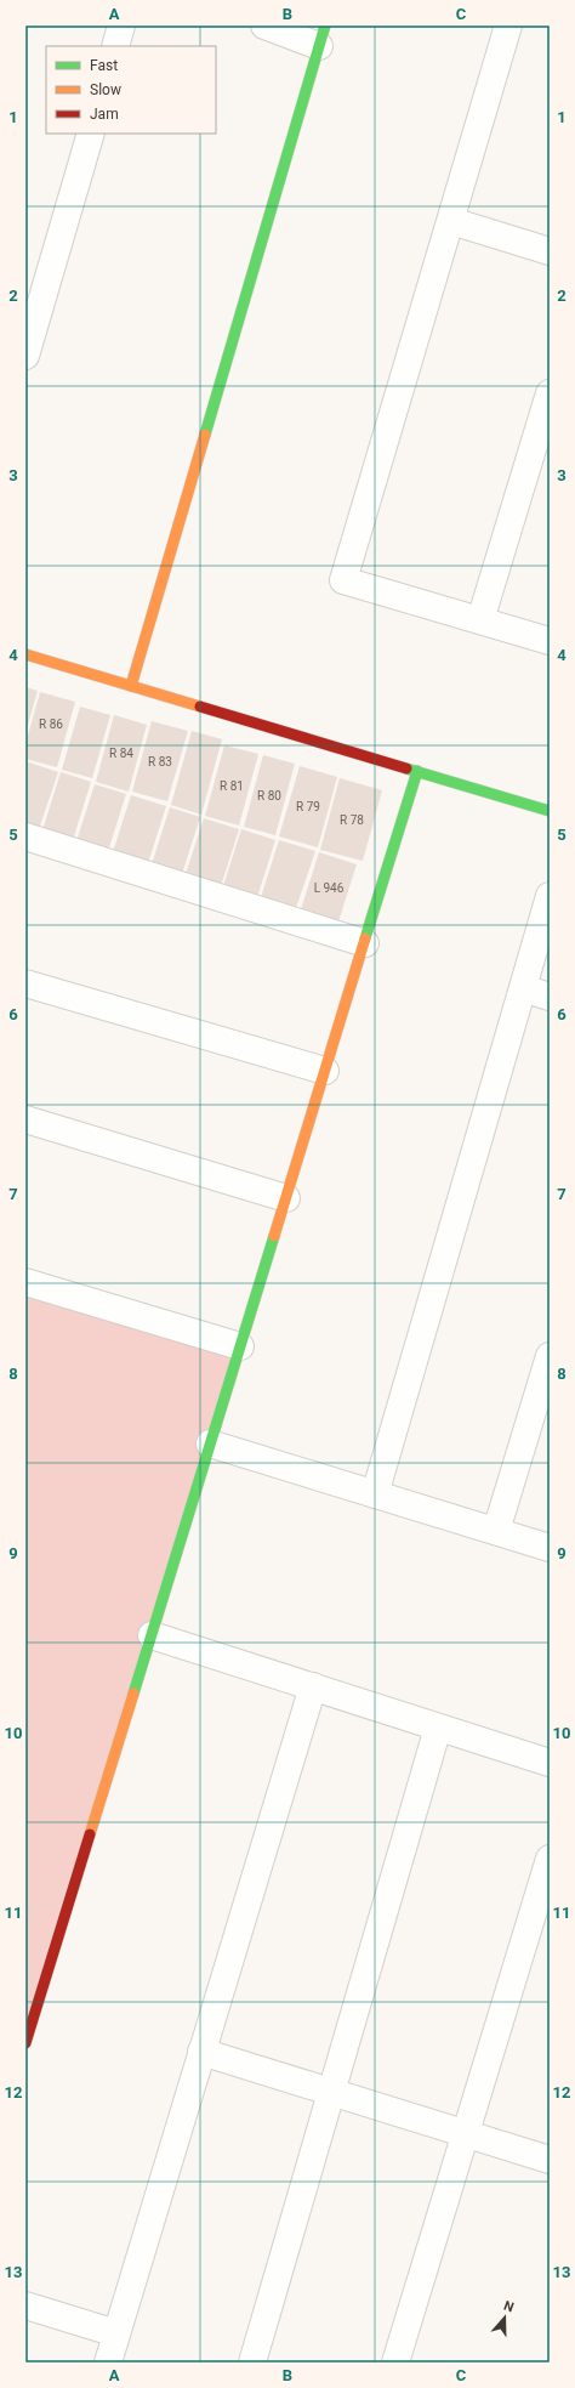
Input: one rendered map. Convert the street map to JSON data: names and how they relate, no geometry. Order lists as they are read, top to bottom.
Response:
{
  "house_numbers": [
    "R 86",
    "R 84",
    "R 83",
    "R 81",
    "R 80",
    "R 79",
    "R 78",
    "L 946"
  ],
  "legend": ["Fast", "Slow", "Jam"],
  "north": "top",
  "grid": {
    "columns": ["A", "B", "C"],
    "rows": [
      "1",
      "2",
      "3",
      "4",
      "5",
      "6",
      "7",
      "8",
      "9",
      "10",
      "11",
      "12",
      "13"
    ]
  }
}
